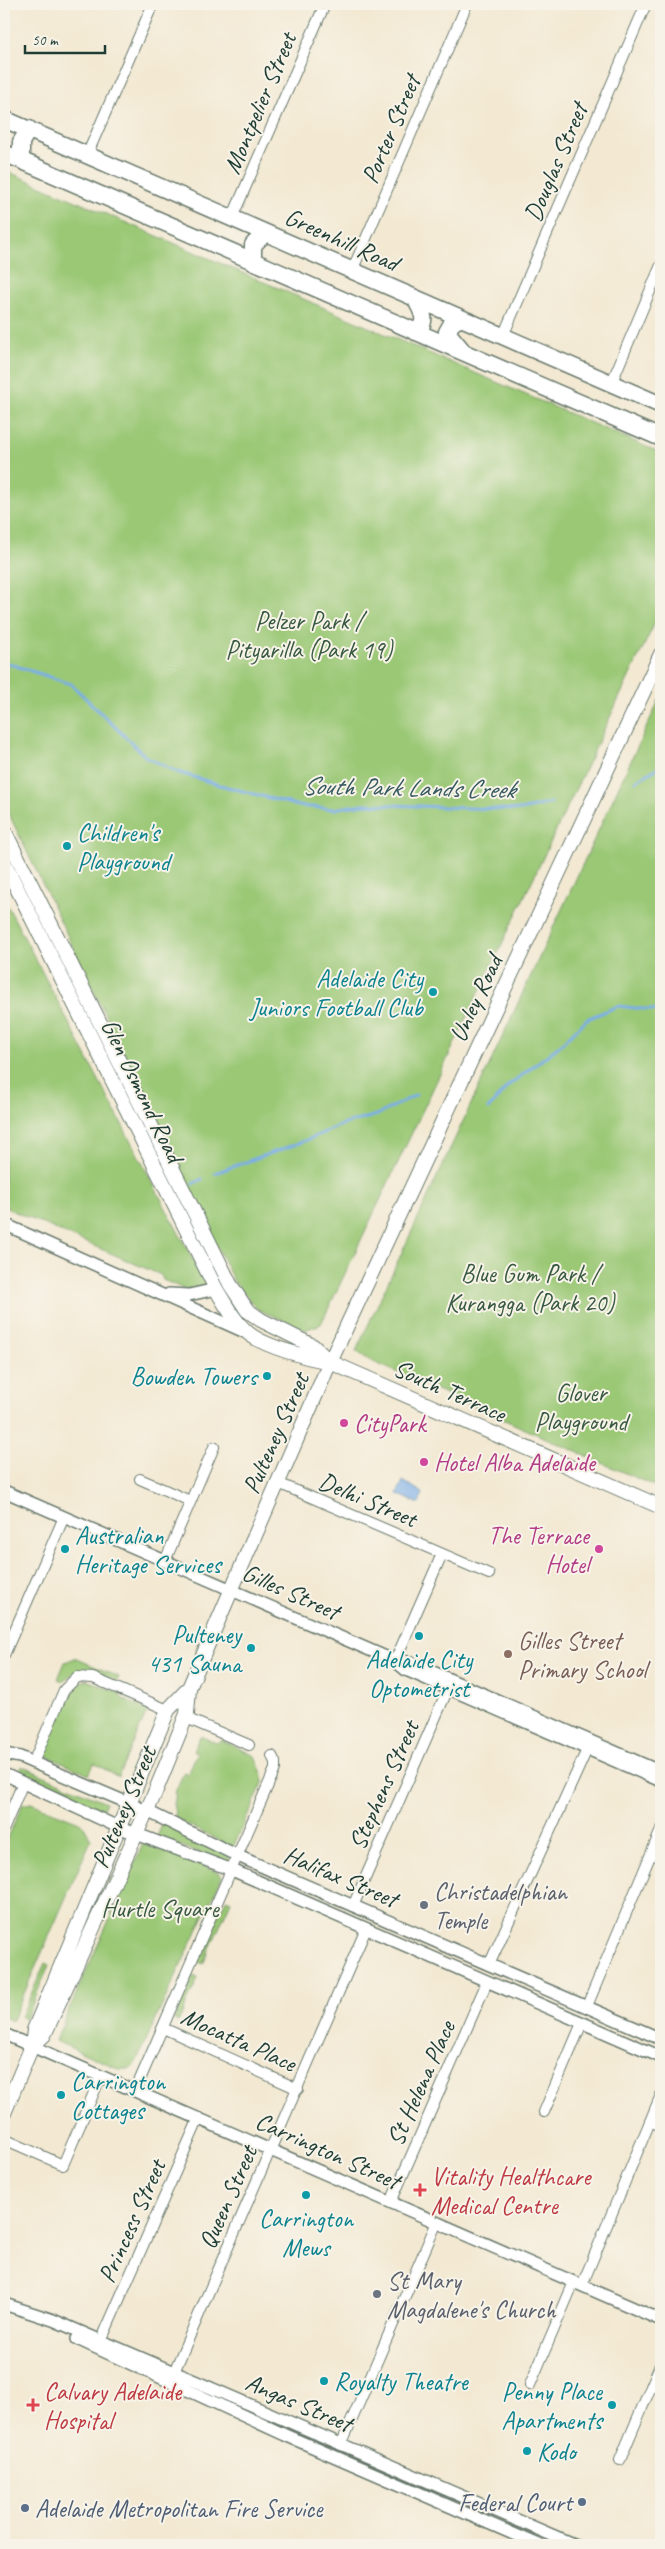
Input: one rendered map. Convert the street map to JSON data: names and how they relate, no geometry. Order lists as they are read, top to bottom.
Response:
{
  "streets": {
    "highway": ["Greenhill Road"],
    "main road": [
      "Unley Road",
      "Glen Osmond Road",
      "South Terrace",
      "Pulteney Street"
    ],
    "street": [
      "Montpelier Street",
      "Porter Street",
      "Douglas Street",
      "Delhi Street",
      "Gilles Street",
      "Stephens Street",
      "Halifax Street",
      "Mocatta Place",
      "St Helena Place",
      "Carrington Street",
      "Queen Street",
      "Princess Street",
      "Angas Street"
    ]
  },
  "crossings": [
    ["Montpelier Street", "Greenhill Road"],
    ["Porter Street", "Greenhill Road"],
    ["Douglas Street", "Greenhill Road"],
    ["Unley Road", "South Terrace"],
    ["Unley Road", "Pulteney Street"],
    ["Glen Osmond Road", "South Terrace"],
    ["South Terrace", "Pulteney Street"],
    ["Pulteney Street", "Delhi Street"],
    ["Pulteney Street", "Gilles Street"],
    ["Pulteney Street", "Halifax Street"],
    ["Pulteney Street", "Carrington Street"],
    ["Gilles Street", "Stephens Street"],
    ["Stephens Street", "Halifax Street"],
    ["Halifax Street", "St Helena Place"],
    ["Halifax Street", "Queen Street"],
    ["Mocatta Place", "Queen Street"],
    ["St Helena Place", "Carrington Street"],
    ["Carrington Street", "Queen Street"],
    ["Carrington Street", "Princess Street"],
    ["Queen Street", "Angas Street"],
    ["Princess Street", "Angas Street"]
  ],
  "water": ["South Park Lands Creek"],
  "parks": [
    "Pelzer Park / Pityarilla (Park 19)",
    "Blue Gum Park / Kurangga (Park 20)",
    "Glover Playground",
    "Hurtle Square"
  ],
  "places": {
    "other": [
      "Children's Playground",
      "Adelaide City Juniors Football Club",
      "Bowden Towers",
      "CityPark",
      "Hotel Alba Adelaide",
      "Australian Heritage Services",
      "The Terrace Hotel",
      "Adelaide City Optometrist",
      "Pulteney 431 Sauna",
      "Gilles Street Primary School",
      "Christadelphian Temple",
      "Carrington Cottages",
      "Carrington Mews",
      "St Mary Magdalene's Church",
      "Royalty Theatre",
      "Penny Place Apartments",
      "Kodo",
      "Federal Court",
      "Adelaide Metropolitan Fire Service"
    ],
    "health": ["Vitality Healthcare Medical Centre", "Calvary Adelaide Hospital"]
  },
  "scale_bar": "50 m"
}
